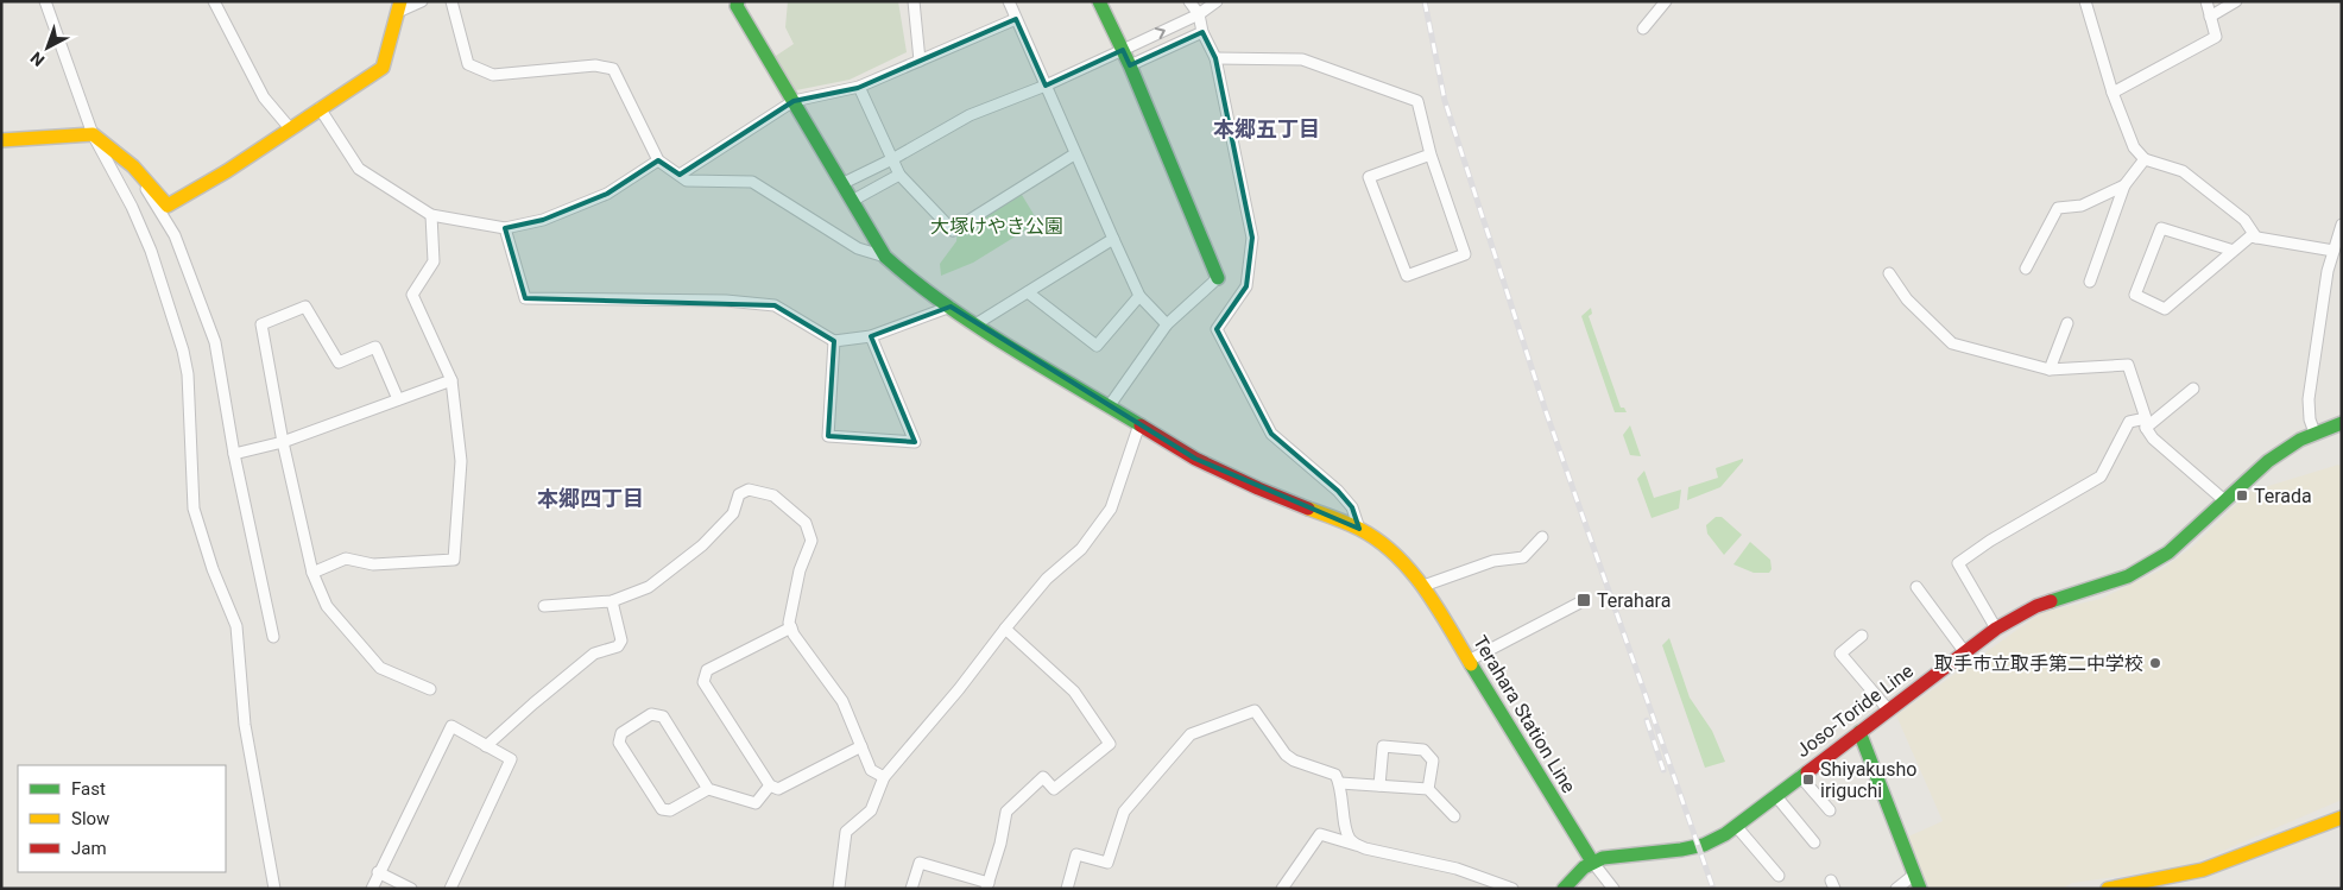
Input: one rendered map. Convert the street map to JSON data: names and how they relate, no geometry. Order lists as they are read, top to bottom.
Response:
{
  "streets": {
    "street": ["Joso-Toride Line", "Terahara Station Line"]
  },
  "crossings": [
    ["Joso-Toride Line", "Terahara Station Line"]
  ],
  "districts": ["本郷五丁目", "本郷四丁目"],
  "parks": ["大塚けやき公園"],
  "places": {
    "transit": ["Terada", "Terahara", "Shiyakusho iriguchi"],
    "other": ["取手市立取手第二中学校"]
  },
  "legend": ["Fast", "Slow", "Jam"],
  "north": "bottom left"
}
